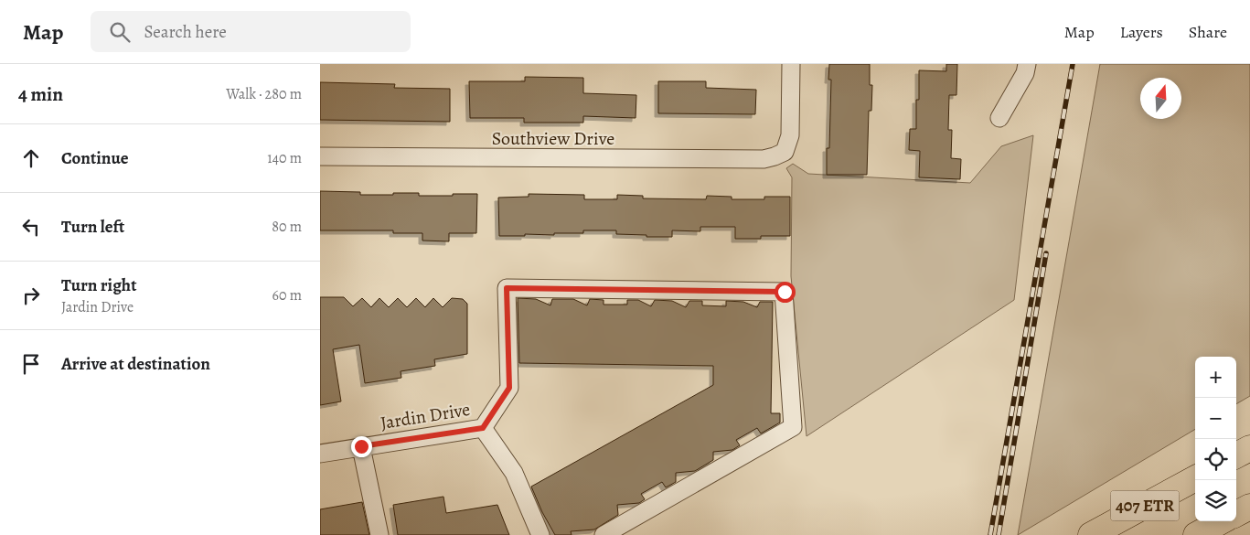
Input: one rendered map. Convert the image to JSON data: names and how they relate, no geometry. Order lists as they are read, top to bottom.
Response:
{
  "streets": {
    "highway": ["407 ETR"],
    "street": ["Southview Drive", "Jardin Drive"]
  },
  "north": "top",
  "page": {
    "header": "Map",
    "search": "Search here",
    "nav": ["Map", "Layers", "Share"],
    "heading": ["4 min", "Walk · 280 m"],
    "list": [
      ["Continue", "140 m"],
      ["Turn left", "80 m"],
      ["Turn right", "Jardin Drive", "60 m"],
      "Arrive at destination"
    ],
    "map_buttons": ["+", "−"]
  }
}
